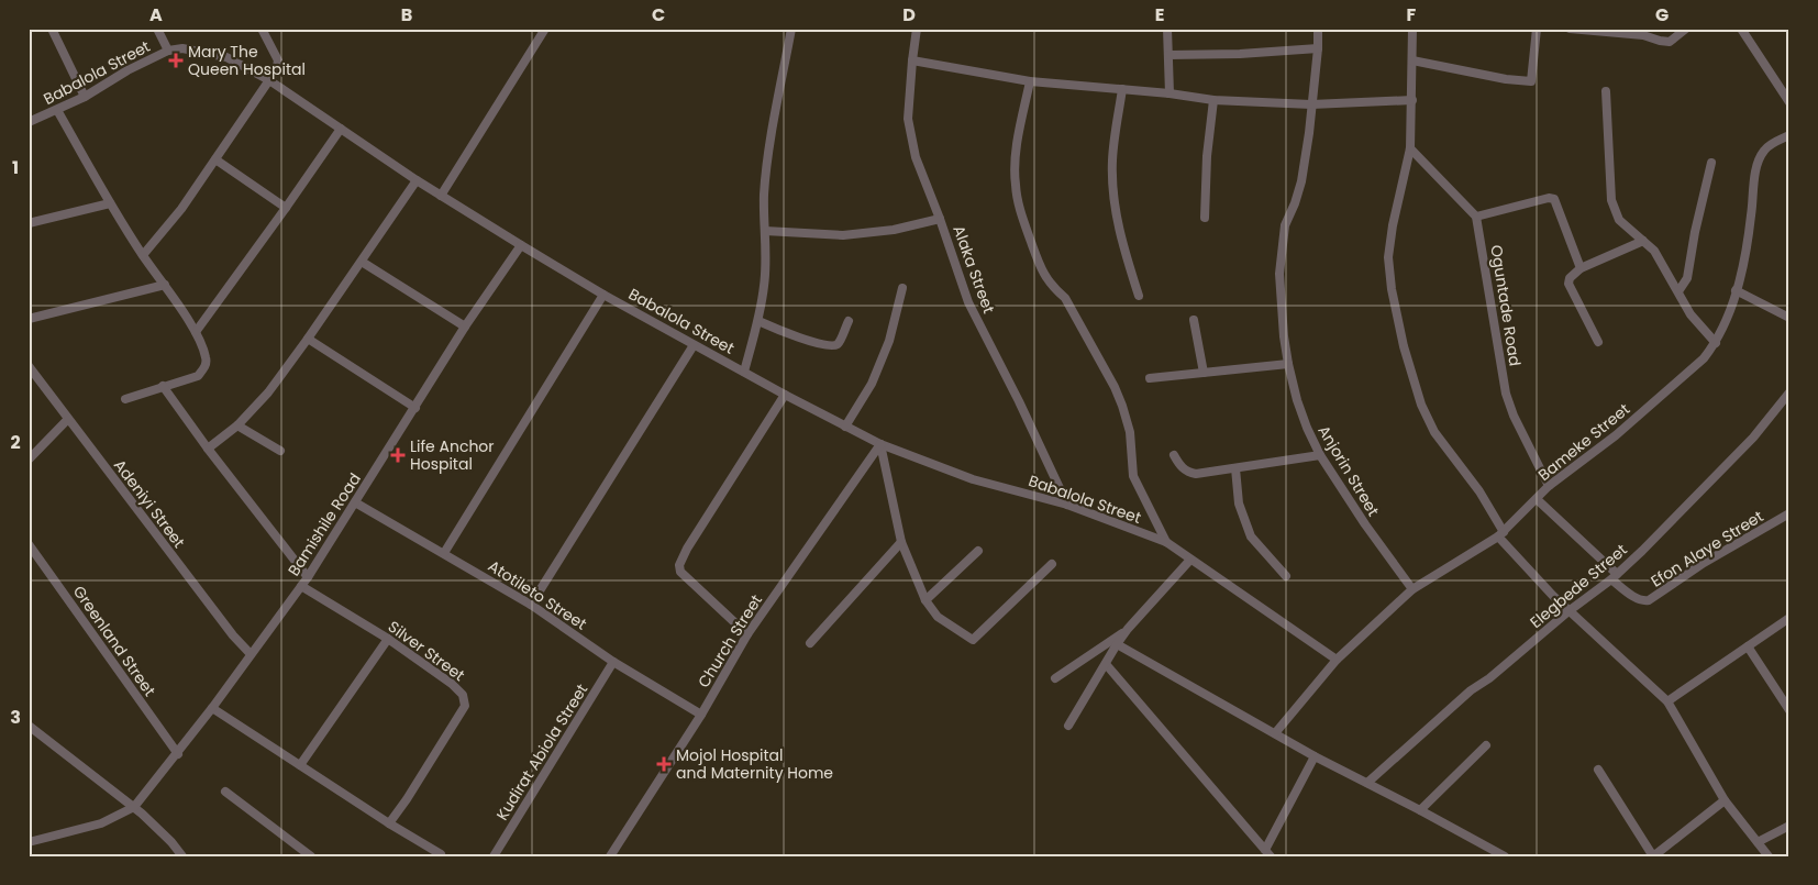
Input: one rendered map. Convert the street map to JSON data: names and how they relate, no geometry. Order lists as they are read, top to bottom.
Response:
{
  "streets": {
    "street": [
      "Babalola Street",
      "Alaka Street",
      "Oguntade Road",
      "Bameke Street",
      "Anjorin Street",
      "Adeniyi Street",
      "Bamishile Road",
      "Efon Alaye Street",
      "Elegbede Street",
      "Atotileto Street",
      "Greenland Street",
      "Church Street",
      "Silver Street",
      "Kudirat Abiola Street"
    ]
  },
  "crossings": [
    ["Babalola Street", "Alaka Street"],
    ["Babalola Street", "Bameke Street"],
    ["Babalola Street", "Bamishile Road"],
    ["Babalola Street", "Church Street"],
    ["Oguntade Road", "Bameke Street"],
    ["Bameke Street", "Anjorin Street"],
    ["Bameke Street", "Efon Alaye Street"],
    ["Adeniyi Street", "Bamishile Road"],
    ["Bamishile Road", "Atotileto Street"],
    ["Bamishile Road", "Greenland Street"],
    ["Bamishile Road", "Silver Street"],
    ["Efon Alaye Street", "Elegbede Street"],
    ["Atotileto Street", "Church Street"],
    ["Atotileto Street", "Kudirat Abiola Street"]
  ],
  "places": {
    "health": ["Mary The Queen Hospital", "Life Anchor Hospital", "Mojol Hospital and Maternity Home"]
  },
  "grid": {
    "columns": [
      "A",
      "B",
      "C",
      "D",
      "E",
      "F",
      "G"
    ],
    "rows": ["1", "2", "3"]
  }
}
